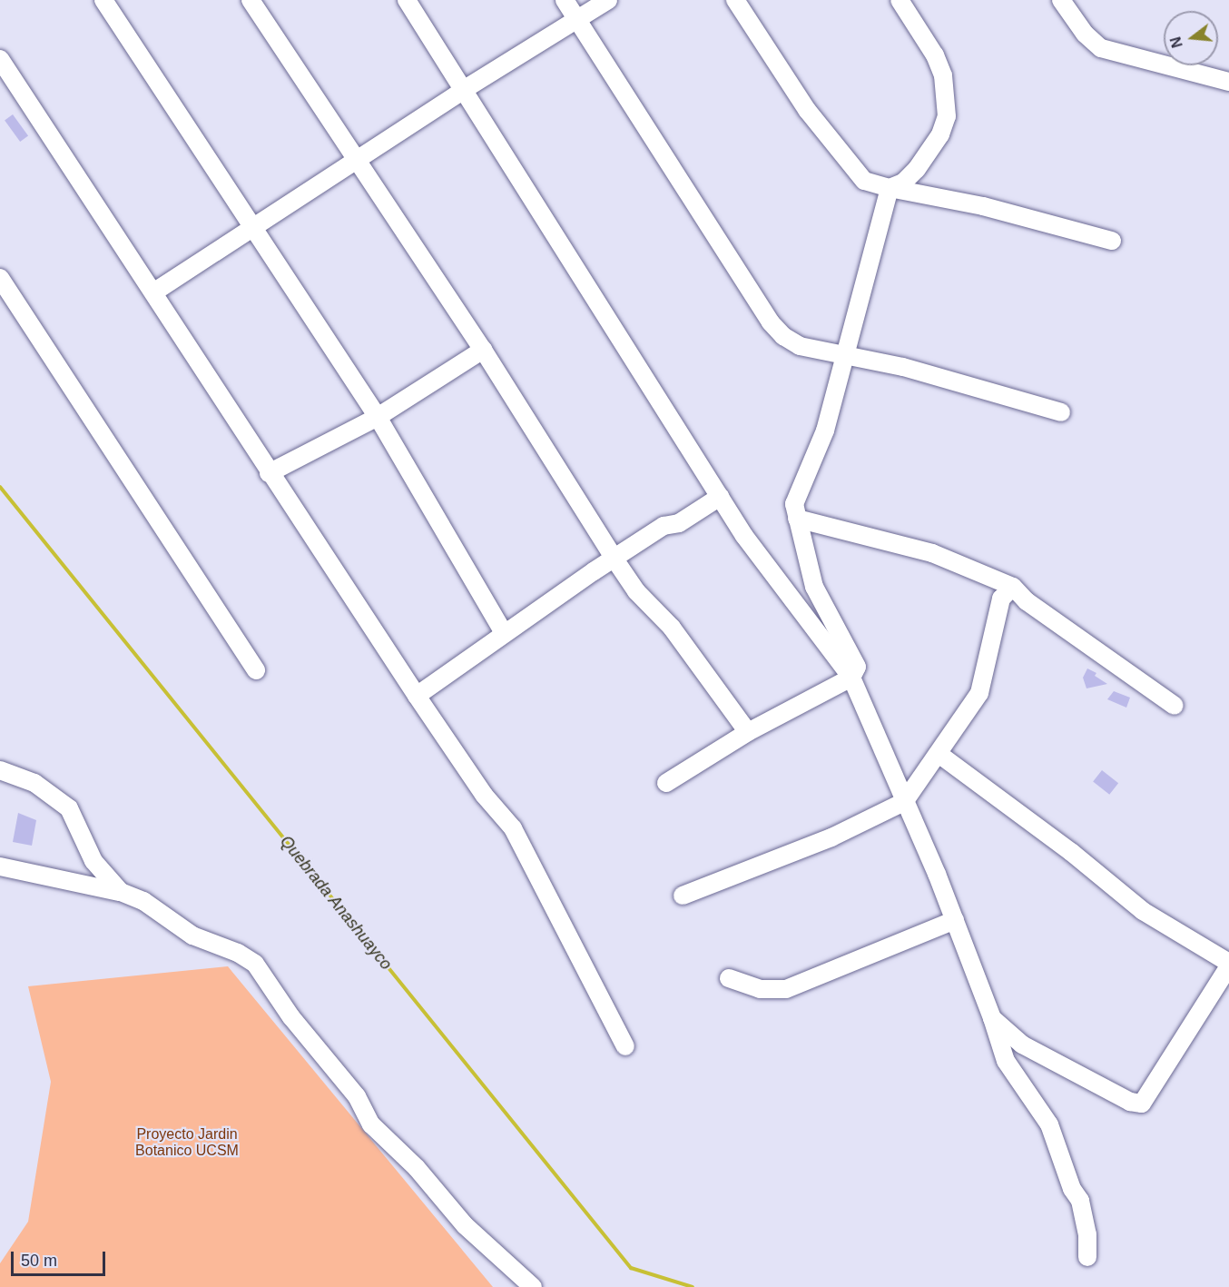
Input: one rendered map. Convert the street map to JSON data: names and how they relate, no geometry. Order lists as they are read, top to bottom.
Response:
{
  "water": ["Quebrada Anashuayco"],
  "parks": ["Proyecto Jardin Botanico UCSM"],
  "scale_bar": "50 m",
  "north": "left"
}
